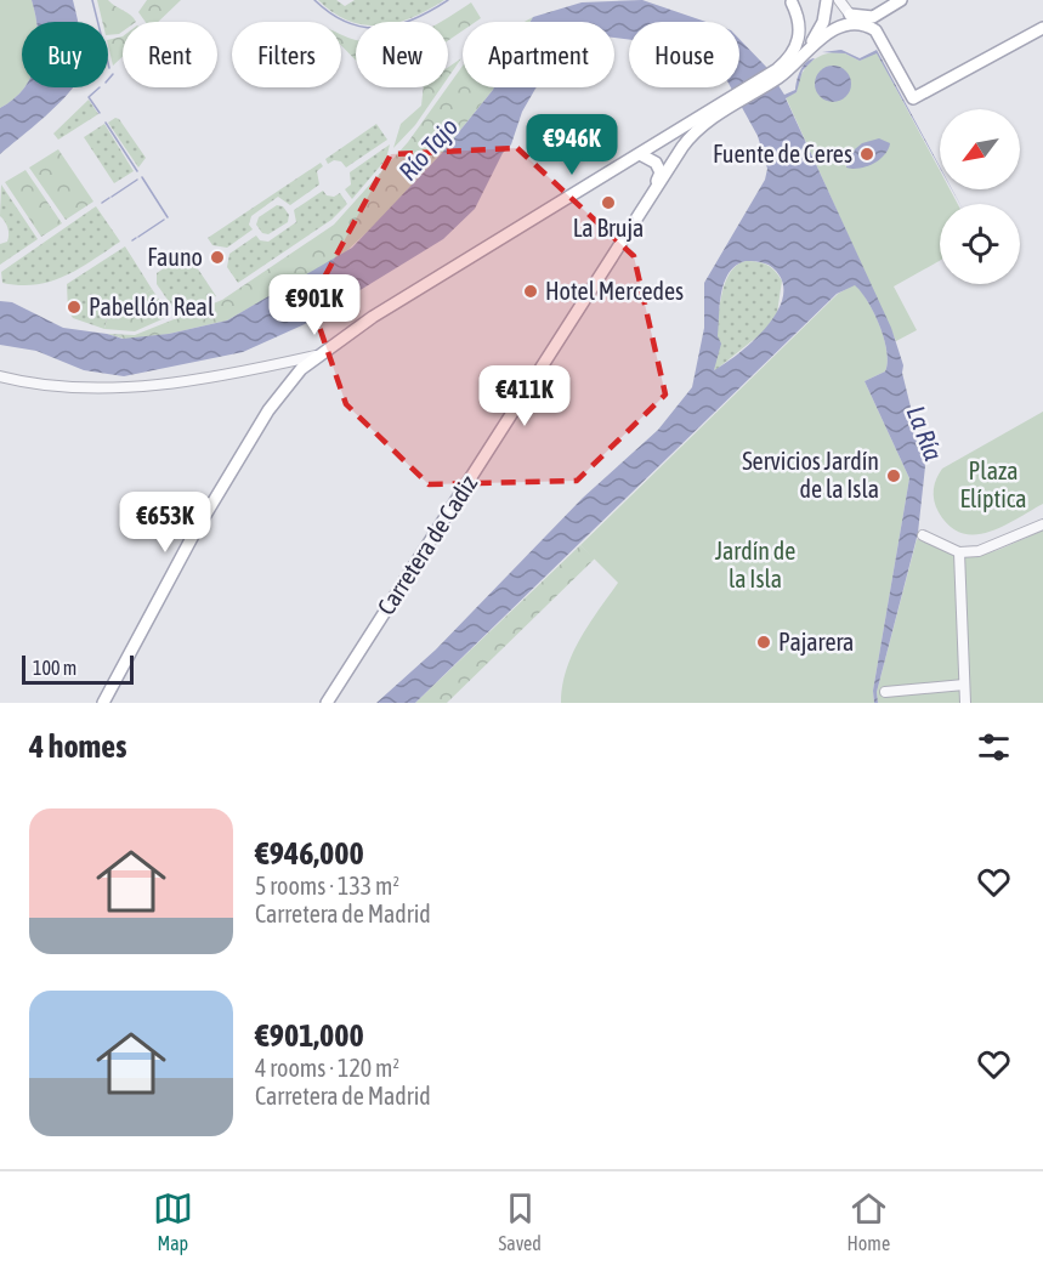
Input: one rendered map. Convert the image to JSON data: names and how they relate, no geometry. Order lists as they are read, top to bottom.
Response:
{
  "streets": {
    "main road": ["Carretera de Cadiz"]
  },
  "water": ["Río Tajo", "La Ría"],
  "parks": ["Plaza Elíptica", "Jardín de la Isla"],
  "places": [
    "Fuente de Ceres",
    "La Bruja",
    "Fauno",
    "Hotel Mercedes",
    "Pabellón Real",
    "Servicios Jardín de la Isla",
    "Pajarera"
  ],
  "scale_bar": "100 m",
  "north": "bottom left",
  "page": {
    "chip": [
      "Buy",
      "Rent",
      "Filters",
      "New",
      "Apartment",
      "House"
    ],
    "price": [
      "€946K",
      "€901K",
      "€411K",
      "€653K"
    ],
    "scale": "100 m",
    "heading": "4 homes",
    "list": [
      {
        "name": "€946,000",
        "note": "5 rooms · 133 m² · Carretera de Madrid"
      },
      {
        "name": "€901,000",
        "note": "4 rooms · 120 m² · Carretera de Madrid"
      }
    ],
    "tabs": ["Map", "Saved", "Home"]
  }
}
